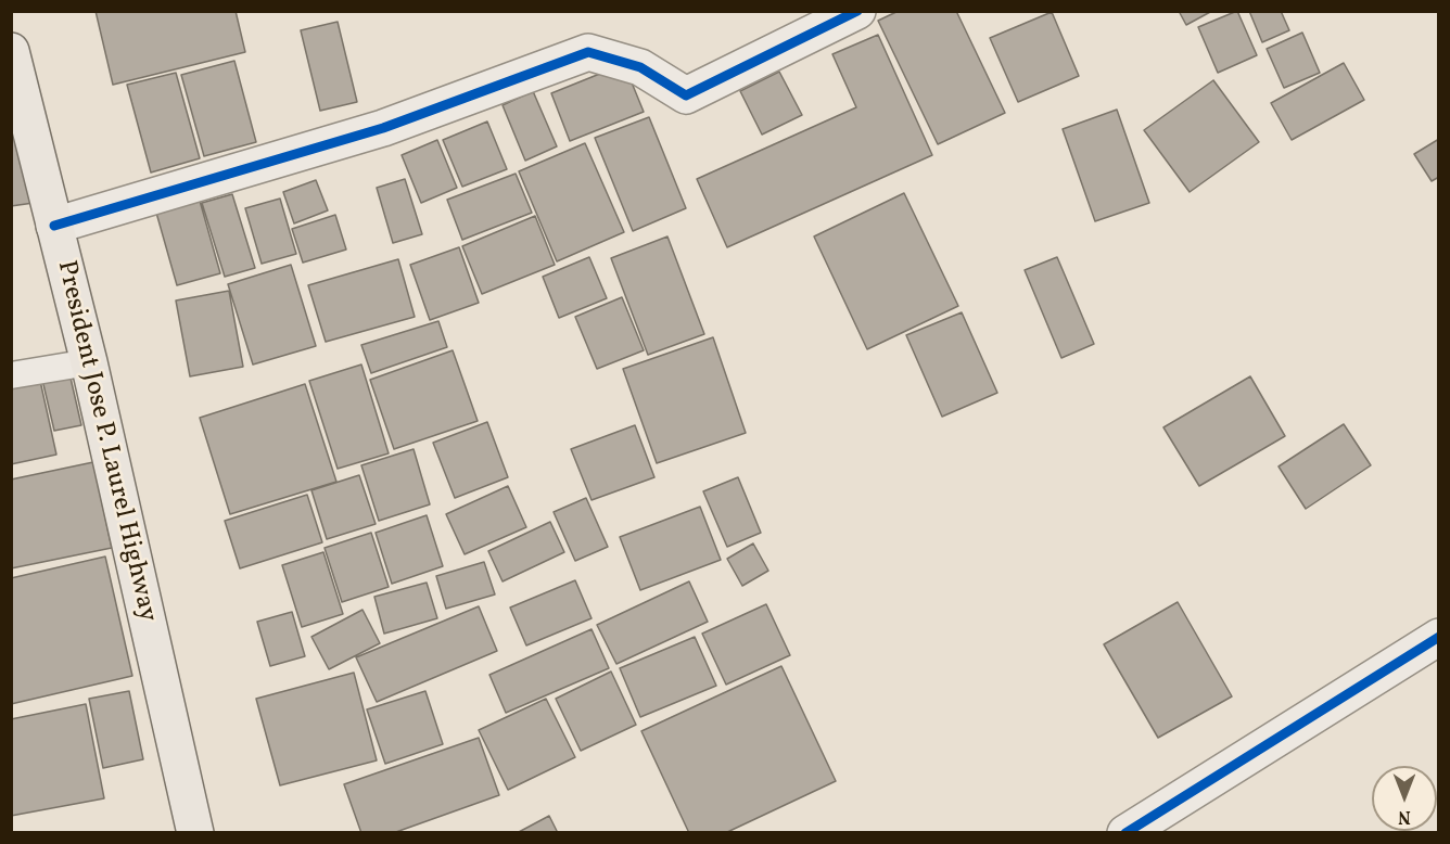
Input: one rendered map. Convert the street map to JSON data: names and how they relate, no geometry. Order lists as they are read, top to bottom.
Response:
{
  "streets": {
    "highway": ["President Jose P. Laurel Highway"]
  },
  "north": "bottom"
}
